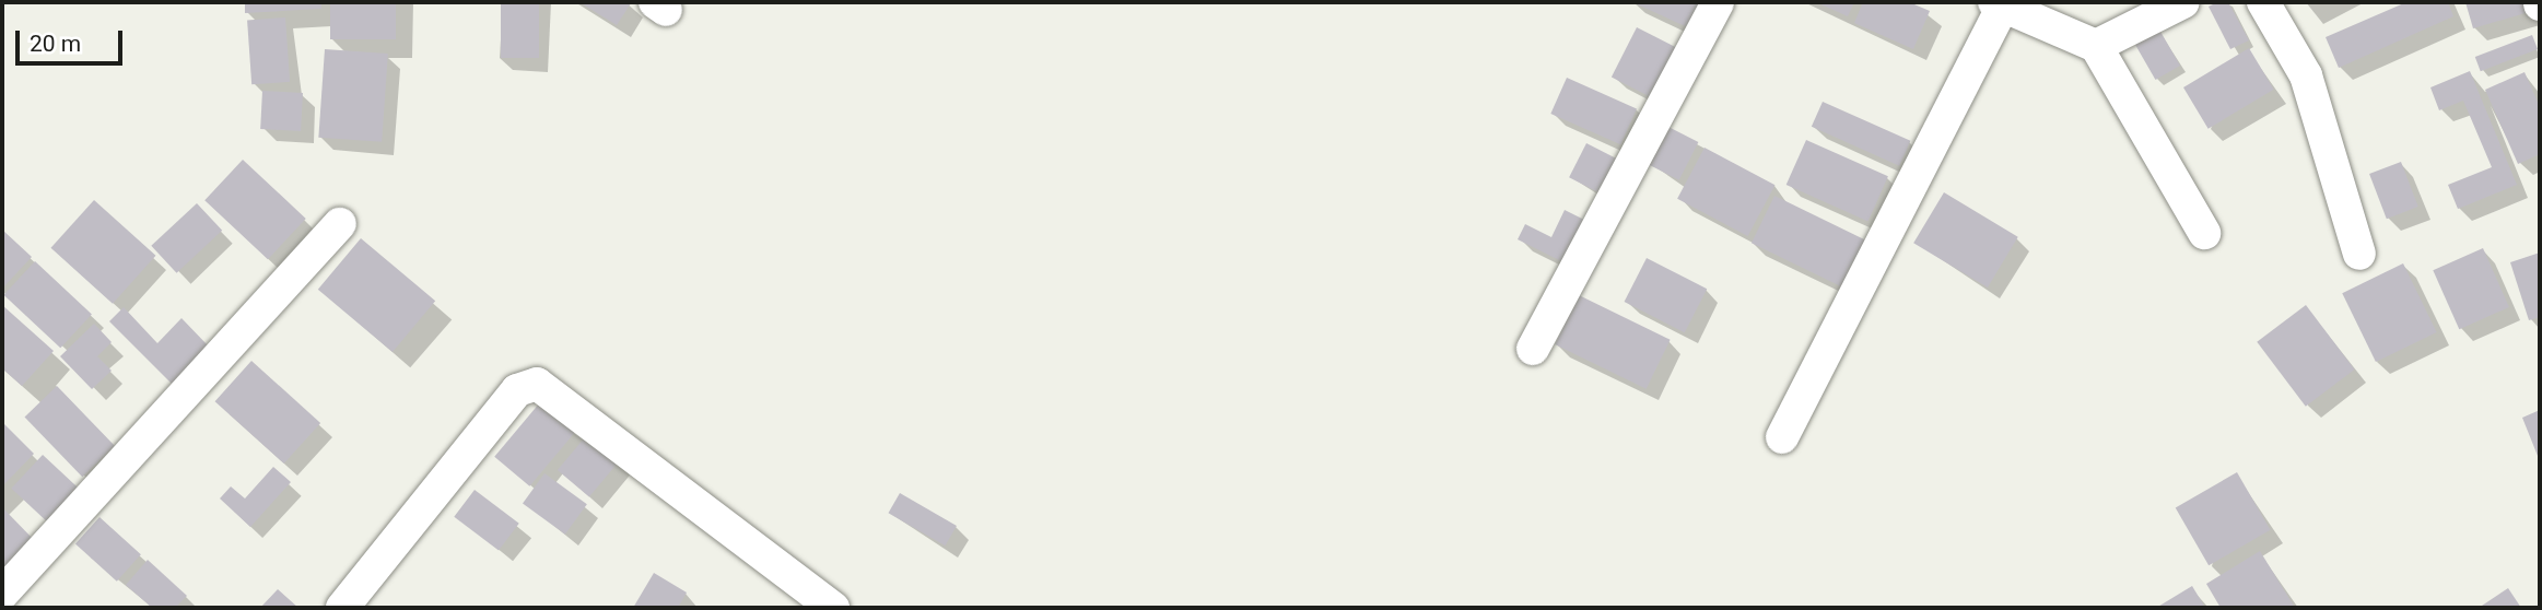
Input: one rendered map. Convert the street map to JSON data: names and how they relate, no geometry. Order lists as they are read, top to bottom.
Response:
{
  "scale_bar": "20 m"
}
